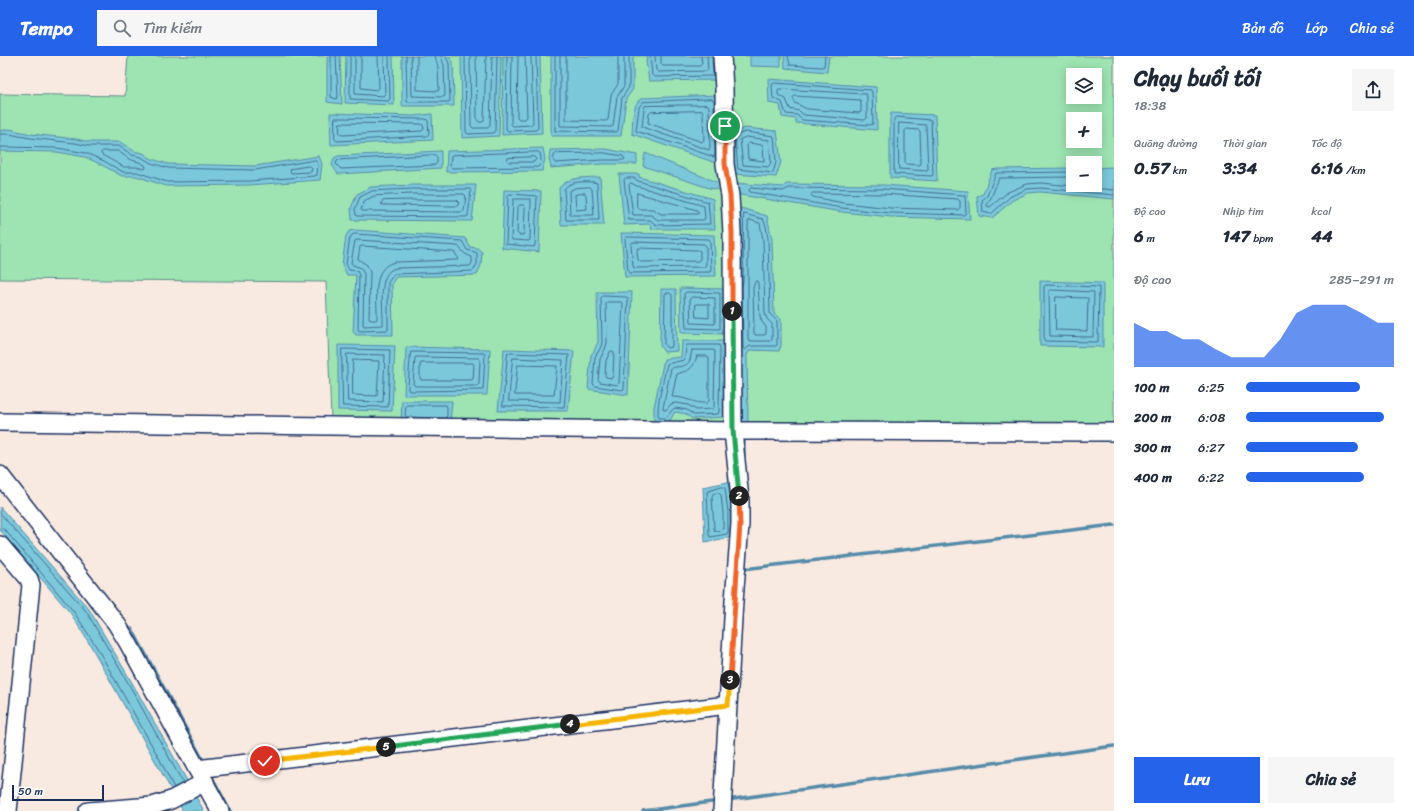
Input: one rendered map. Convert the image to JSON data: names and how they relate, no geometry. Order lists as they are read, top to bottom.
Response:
{
  "scale_bar": "50 m",
  "page": {
    "header": "Tempo",
    "search": "Tìm kiếm",
    "nav": ["Bản đồ", "Lớp", "Chia sẻ"],
    "heading": ["Chạy buổi tối", "18:38"],
    "map_buttons": ["+", "−"],
    "stats": [
      ["Quãng đường", "0.57 km"],
      ["Thời gian", "3:34"],
      ["Tốc độ", "6:16 /km"],
      ["Độ cao", "6 m"],
      ["Nhịp tim", "147 bpm"],
      ["kcal", "44"]
    ],
    "chart": ["Độ cao", "285–291 m"],
    "pins": [
      "1",
      "2",
      "3",
      "4",
      "5"
    ],
    "list": [
      {
        "name": "100 m",
        "note": "6:25"
      },
      {
        "name": "200 m",
        "note": "6:08"
      },
      {
        "name": "300 m",
        "note": "6:27"
      },
      {
        "name": "400 m",
        "note": "6:22"
      }
    ],
    "buttons": ["Lưu", "Chia sẻ"],
    "scale": "50 m"
  }
}
